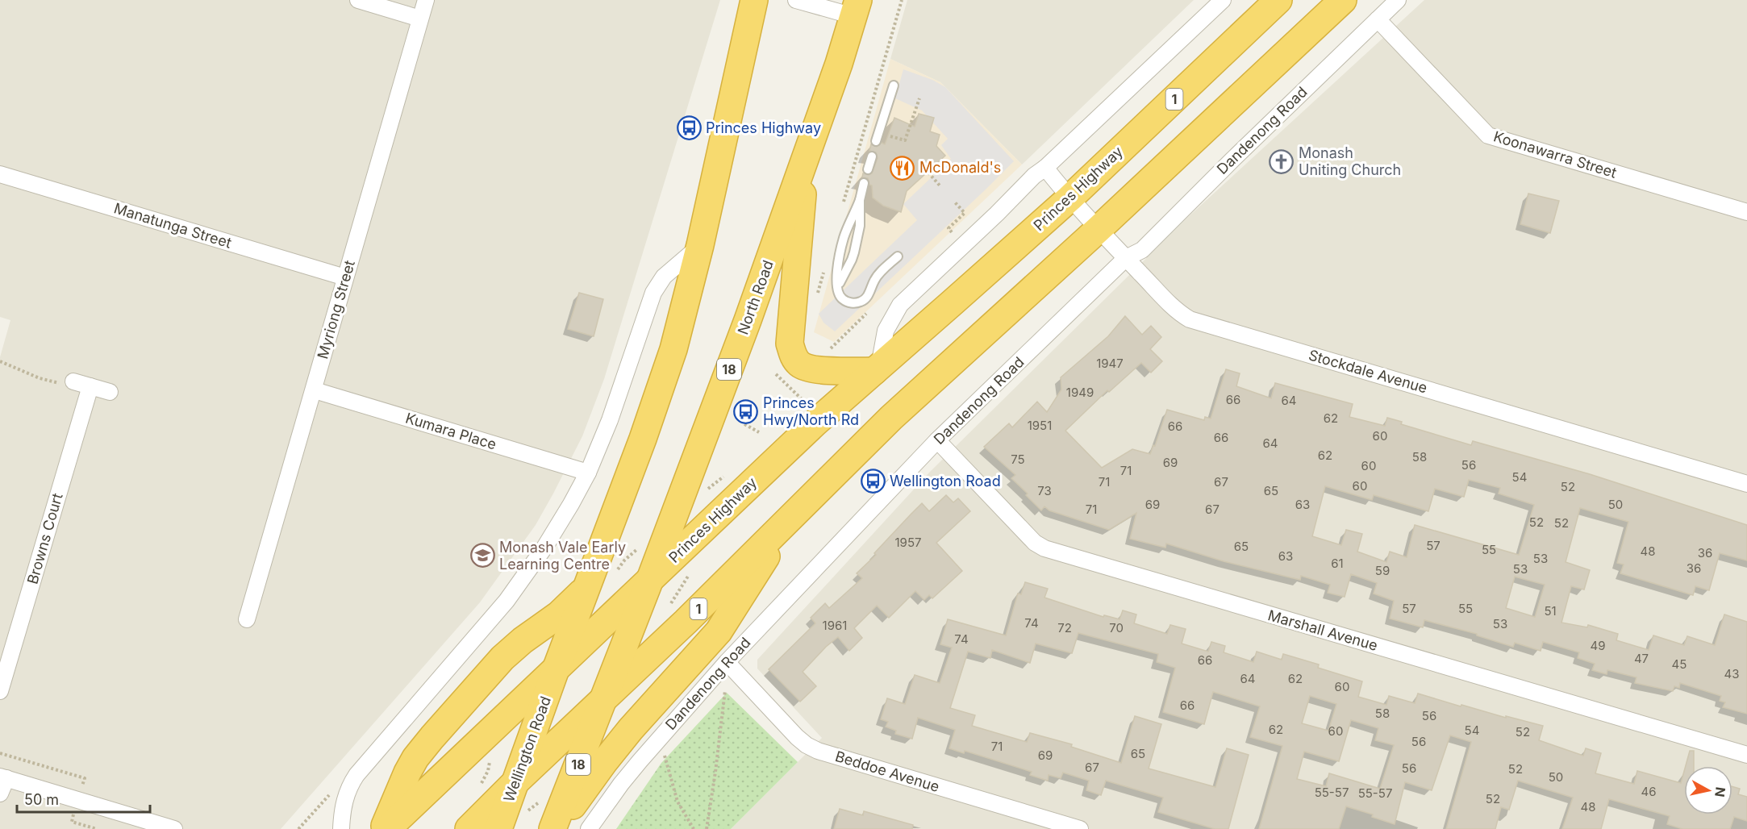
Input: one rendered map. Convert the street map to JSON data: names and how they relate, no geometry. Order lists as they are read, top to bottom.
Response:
{
  "streets": {
    "highway": [
      "1",
      "Princes Highway",
      "North Road",
      "18",
      "Wellington Road"
    ],
    "street": [
      "Dandenong Road",
      "Koonawarra Street",
      "Manatunga Street",
      "Myriong Street",
      "Stockdale Avenue",
      "Kumara Place",
      "Browns Court",
      "Marshall Avenue",
      "Beddoe Avenue"
    ]
  },
  "crossings": [
    ["1", "North Road"],
    ["1", "18"],
    ["1", "Stockdale Avenue"],
    ["1", "Wellington Road"],
    ["Dandenong Road", "Koonawarra Street"],
    ["Dandenong Road", "Stockdale Avenue"],
    ["Dandenong Road", "Marshall Avenue"],
    ["Dandenong Road", "Beddoe Avenue"],
    ["Princes Highway", "North Road"],
    ["Princes Highway", "Stockdale Avenue"],
    ["Princes Highway", "Wellington Road"],
    ["Manatunga Street", "Myriong Street"],
    ["North Road", "18"],
    ["Myriong Street", "Kumara Place"]
  ],
  "places": {
    "bus stop": ["Princes Highway", "Princes Hwy/North Rd", "Wellington Road"],
    "church": ["Monash Uniting Church"],
    "restaurant": ["McDonald's"],
    "school or university": ["Monash Vale Early Learning Centre"]
  },
  "house_numbers": [
    "1947",
    "1949",
    "66",
    "64",
    "62",
    "1951",
    "66",
    "60",
    "66",
    "64",
    "62",
    "58",
    "75",
    "69",
    "56",
    "60",
    "71",
    "54",
    "71",
    "67",
    "60",
    "52",
    "73",
    "65",
    "69",
    "63",
    "50",
    "71",
    "67",
    "52",
    "52",
    "1957",
    "57",
    "65",
    "55",
    "48",
    "36",
    "63",
    "53",
    "61",
    "36",
    "53",
    "59",
    "57",
    "55",
    "51",
    "74",
    "53",
    "1961",
    "72",
    "70",
    "74",
    "49",
    "47",
    "66",
    "45",
    "43",
    "64",
    "62",
    "60",
    "66",
    "58",
    "56",
    "62",
    "54",
    "60",
    "52",
    "56",
    "71",
    "65",
    "69",
    "67",
    "56",
    "52",
    "50",
    "46",
    "55-57",
    "55-57",
    "52",
    "48"
  ],
  "scale_bar": "50 m",
  "north": "right"
}
